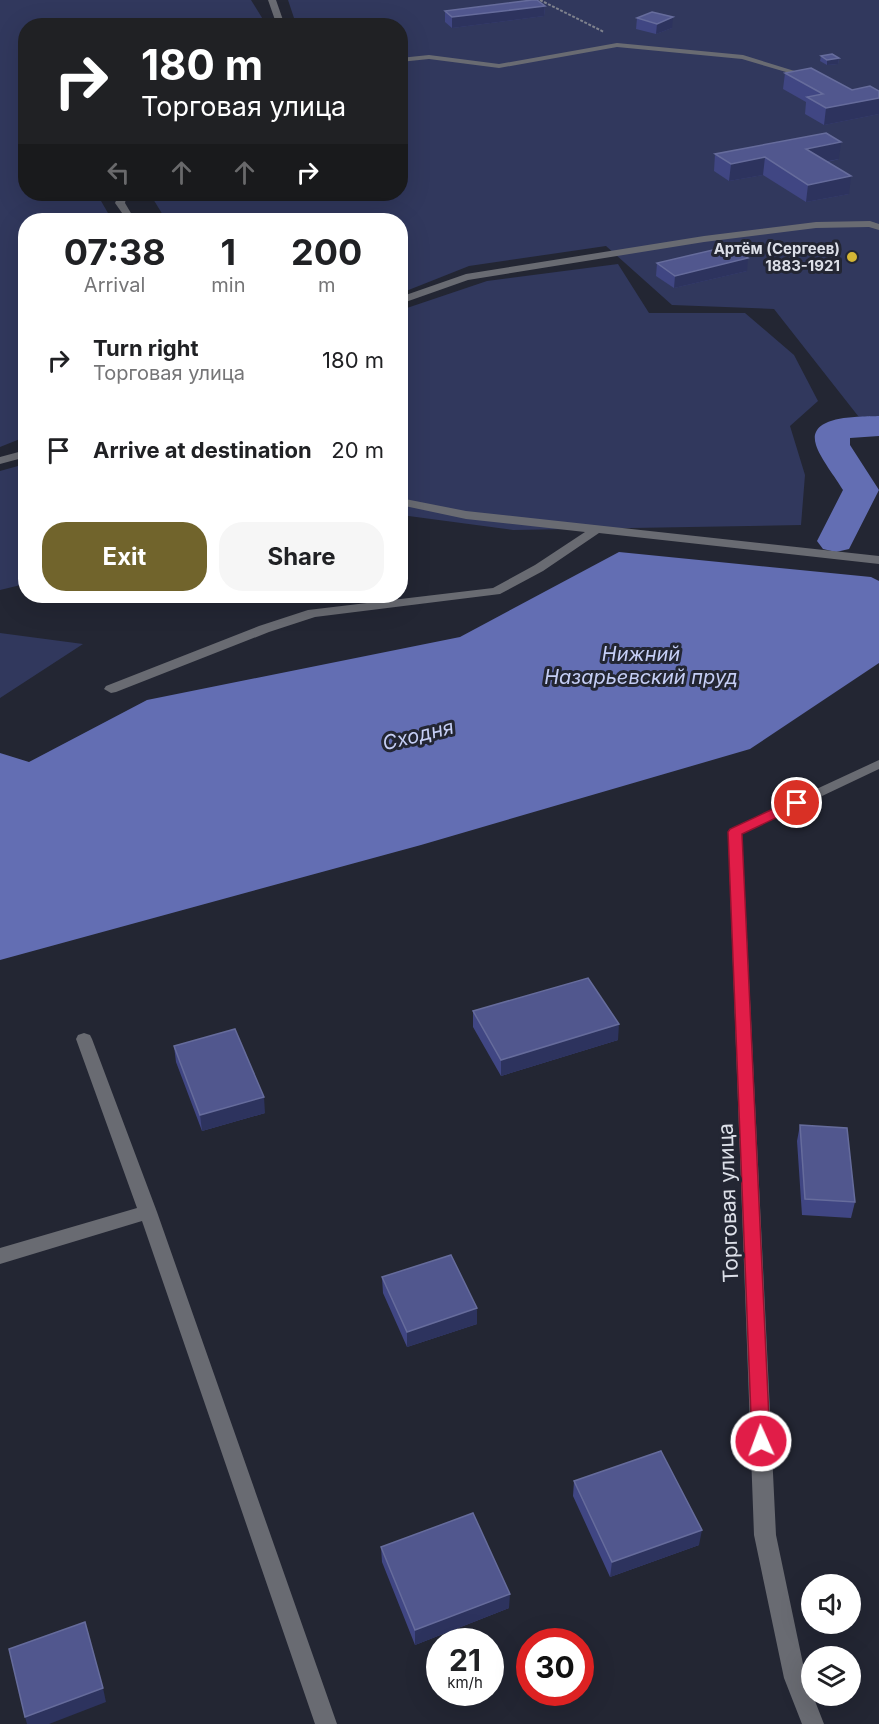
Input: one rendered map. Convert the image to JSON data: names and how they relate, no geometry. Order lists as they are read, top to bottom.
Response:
{
  "streets": {
    "street": ["Торговая улица"]
  },
  "water": ["Нижний Назарьевский пруд", "Сходня"],
  "places": ["Артём (Сергеев) 1883-1921"],
  "page": {
    "turn": ["180 m", "Торговая улица"],
    "eta": [
      "07:38",
      "Arrival",
      "1",
      "min",
      "200",
      "m"
    ],
    "list": [
      {
        "name": "Turn right",
        "note": "Торговая улица",
        "value": "180 m"
      },
      {
        "name": "Arrive at destination",
        "value": "20 m"
      }
    ],
    "buttons": ["Exit", "Share"],
    "speed": "21 km/h",
    "limit": "30"
  }
}
